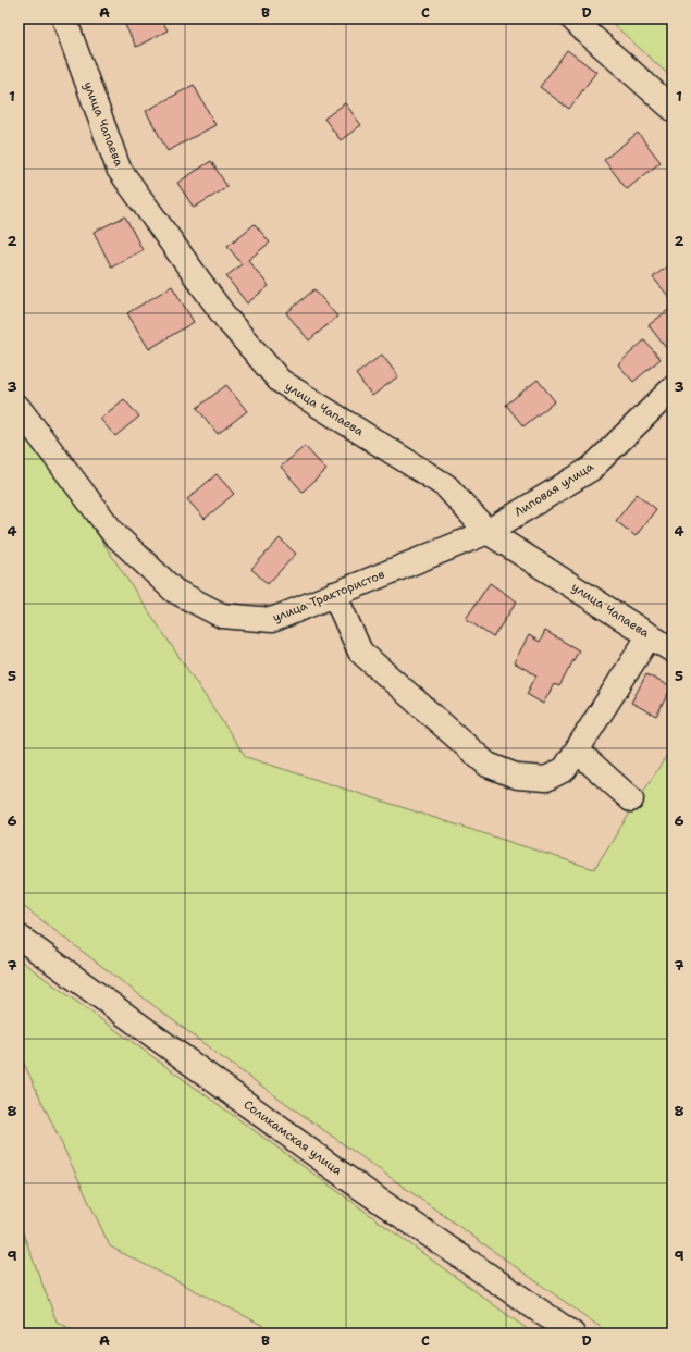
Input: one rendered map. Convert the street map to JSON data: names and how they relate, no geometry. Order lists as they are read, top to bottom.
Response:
{
  "streets": {
    "street": [
      "улица Чапаева",
      "Липовая улица",
      "улица Трактористов",
      "Соликамская улица"
    ]
  },
  "crossings": [
    ["улица Чапаева", "Липовая улица"],
    ["улица Чапаева", "улица Трактористов"],
    ["Липовая улица", "улица Трактористов"]
  ],
  "grid": {
    "columns": [
      "A",
      "B",
      "C",
      "D"
    ],
    "rows": [
      "1",
      "2",
      "3",
      "4",
      "5",
      "6",
      "7",
      "8",
      "9"
    ]
  }
}
